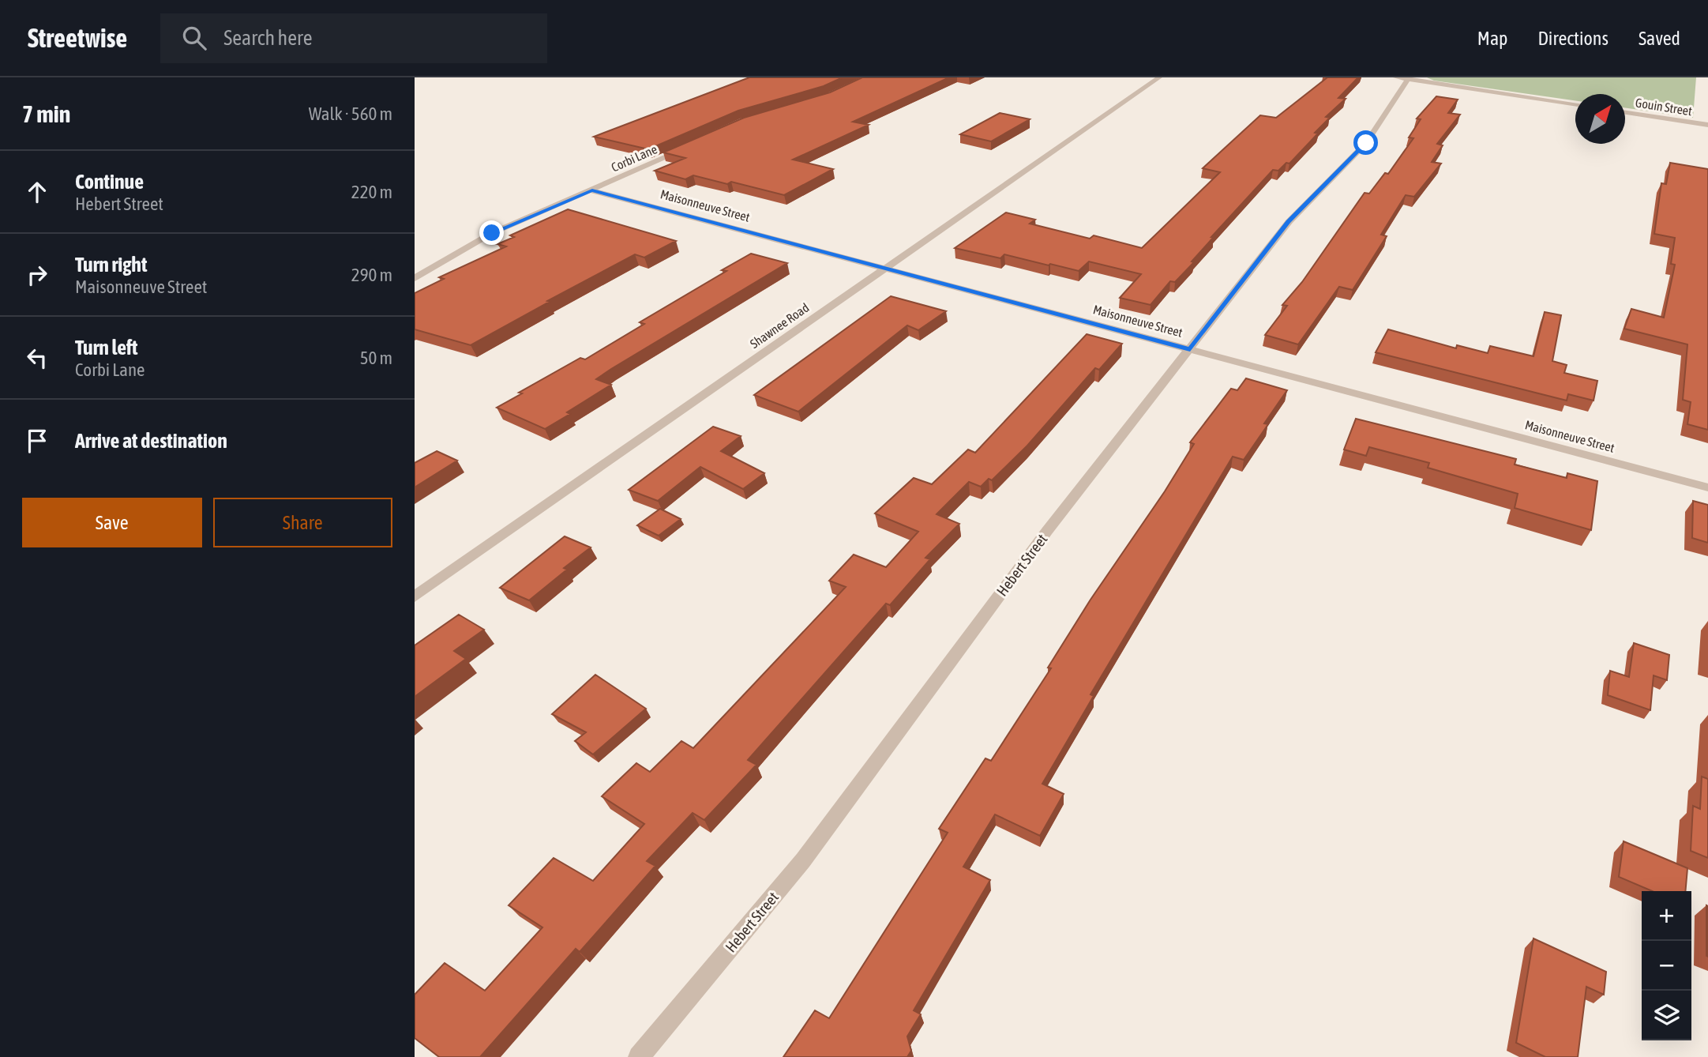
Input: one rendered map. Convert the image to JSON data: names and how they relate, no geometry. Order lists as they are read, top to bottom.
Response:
{
  "streets": {
    "street": [
      "Gouin Street",
      "Corbi Lane",
      "Maisonneuve Street",
      "Shawnee Road",
      "Hebert Street"
    ]
  },
  "crossings": [
    ["Corbi Lane", "Maisonneuve Street"],
    ["Maisonneuve Street", "Shawnee Road"],
    ["Maisonneuve Street", "Hebert Street"]
  ],
  "north": "top right",
  "page": {
    "header": "Streetwise",
    "search": "Search here",
    "nav": ["Map", "Directions", "Saved"],
    "heading": ["7 min", "Walk · 560 m"],
    "list": [
      ["Continue", "Hebert Street", "220 m"],
      ["Turn right", "Maisonneuve Street", "290 m"],
      ["Turn left", "Corbi Lane", "50 m"],
      "Arrive at destination"
    ],
    "buttons": ["Save", "Share"],
    "map_buttons": ["+", "−"]
  }
}
